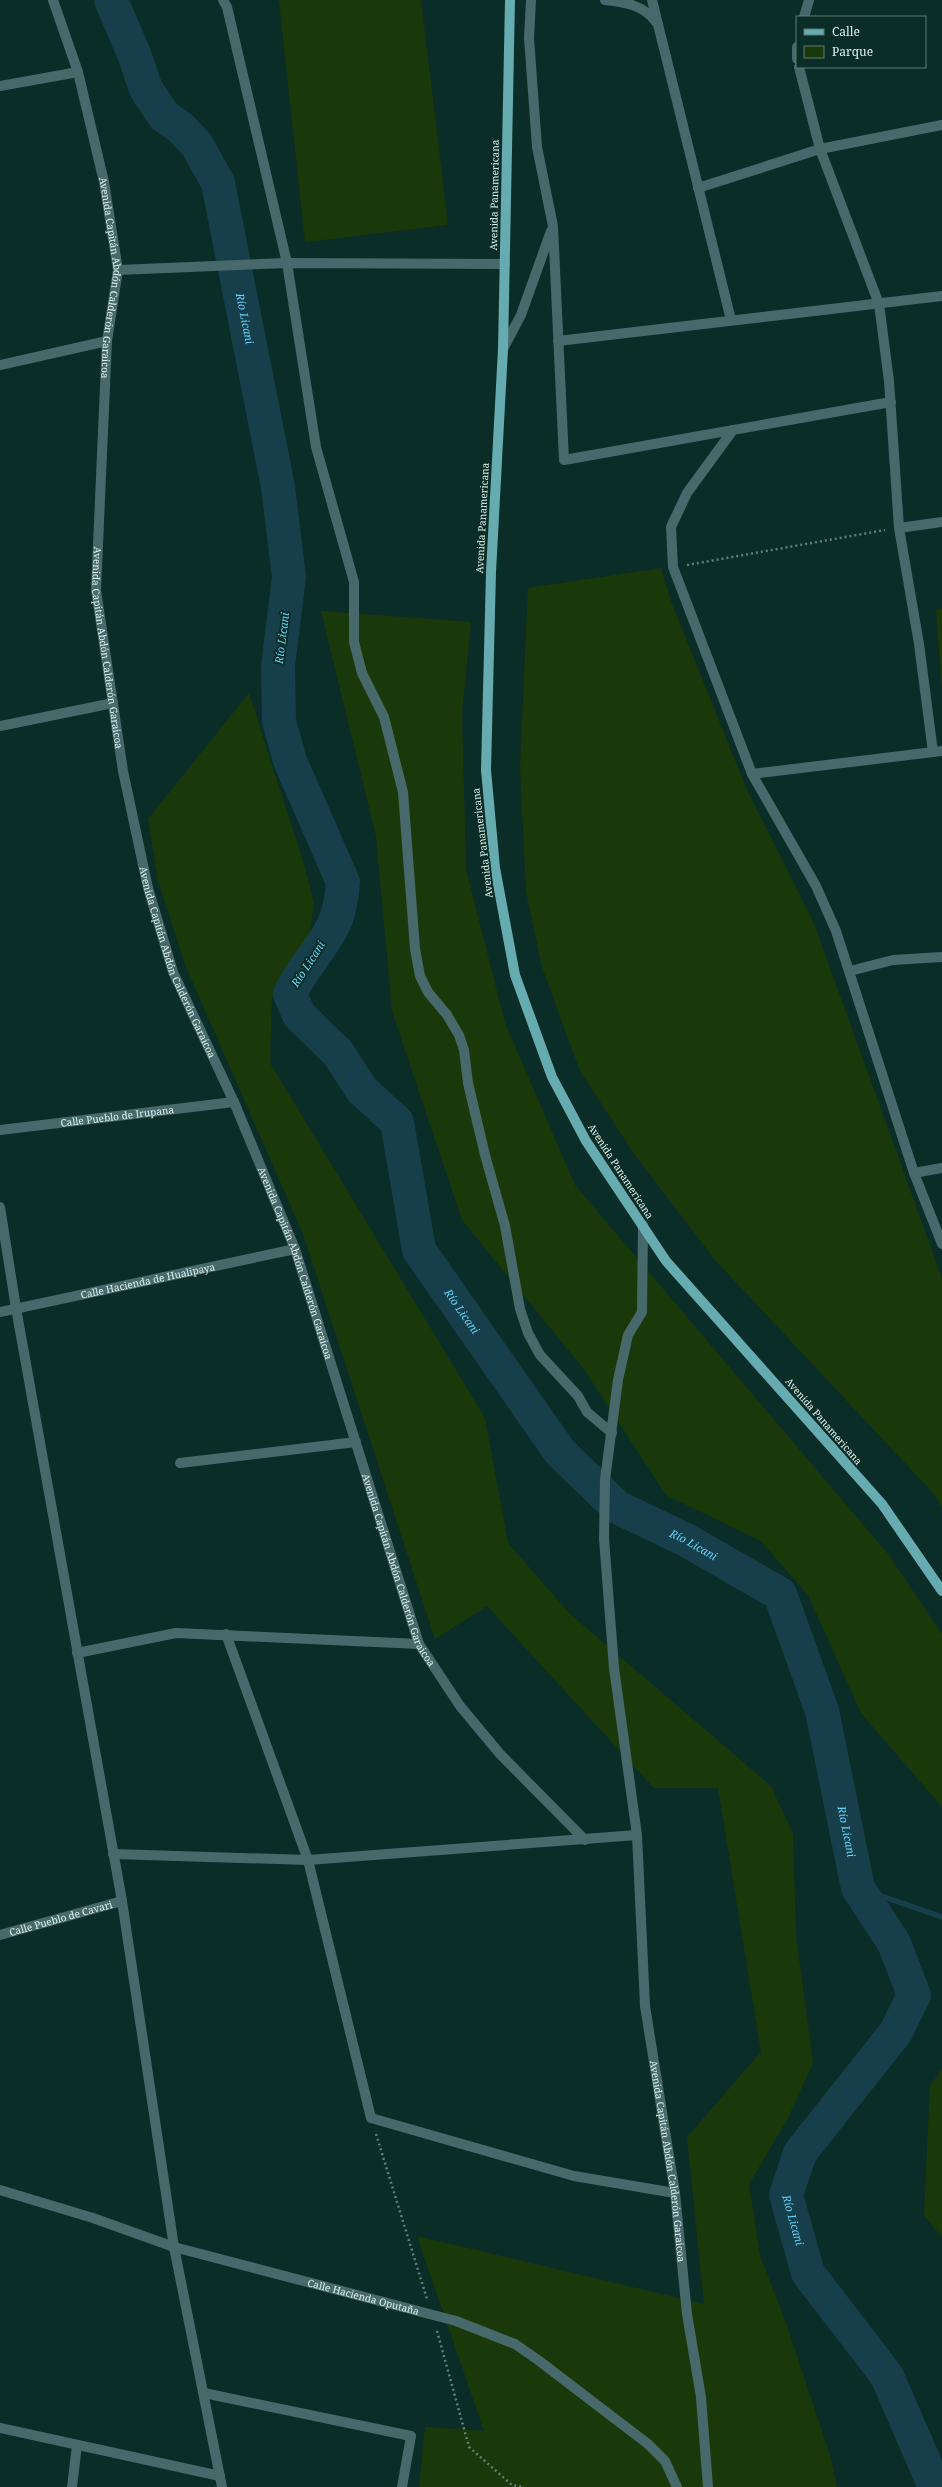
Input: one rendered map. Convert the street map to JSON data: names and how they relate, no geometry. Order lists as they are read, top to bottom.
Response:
{
  "streets": {
    "main road": ["Avenida Panamericana"],
    "street": [
      "Avenida Capitán Abdón Calderón Garaicoa",
      "Calle Pueblo de Irupana",
      "Calle Hacienda de Hualipaya",
      "Calle Pueblo de Cavari",
      "Calle Hacienda Oputaña"
    ]
  },
  "crossings": [
    ["Avenida Panamericana", "Avenida Capitán Abdón Calderón Garaicoa"],
    ["Avenida Capitán Abdón Calderón Garaicoa", "Calle Pueblo de Irupana"],
    ["Avenida Capitán Abdón Calderón Garaicoa", "Calle Hacienda de Hualipaya"]
  ],
  "water": ["Río Licani"],
  "legend": ["Calle", "Parque"]
}
